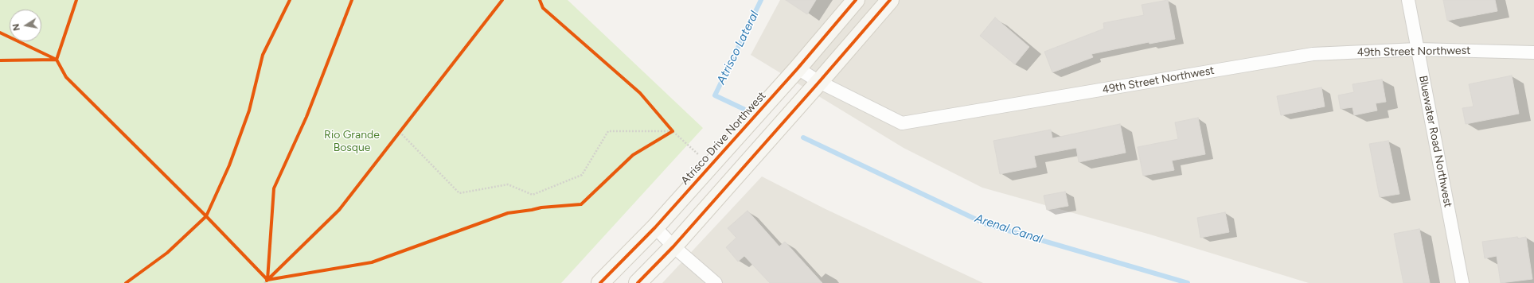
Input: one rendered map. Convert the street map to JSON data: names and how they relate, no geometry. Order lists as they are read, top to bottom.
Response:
{
  "streets": {
    "main road": ["Atrisco Drive Northwest"],
    "street": ["49th Street Northwest", "Bluewater Road Northwest"]
  },
  "crossings": [
    ["49th Street Northwest", "Atrisco Drive Northwest"],
    ["49th Street Northwest", "Bluewater Road Northwest"]
  ],
  "water": ["Atrisco Lateral", "Arenal Canal"],
  "parks": ["Rio Grande Bosque"],
  "north": "left"
}
